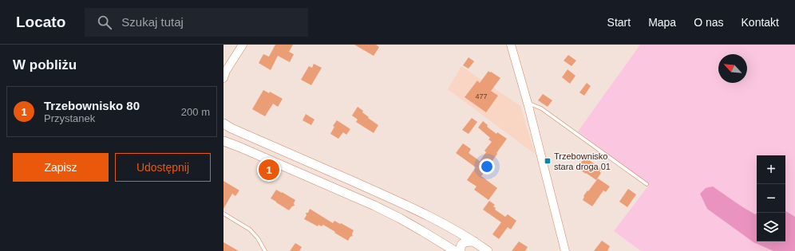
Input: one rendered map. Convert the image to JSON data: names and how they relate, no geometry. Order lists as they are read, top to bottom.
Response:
{
  "places": {
    "transit": ["Trzebownisko stara droga 01"]
  },
  "house_numbers": ["477"],
  "north": "top left",
  "page": {
    "header": "Locato",
    "search": "Szukaj tutaj",
    "nav": [
      "Start",
      "Mapa",
      "O nas",
      "Kontakt"
    ],
    "heading": "W pobliżu",
    "list": [
      {
        "mark": "1",
        "name": "Trzebownisko 80",
        "note": "Przystanek",
        "value": "200 m"
      }
    ],
    "buttons": ["Zapisz", "Udostępnij"],
    "map_buttons": ["+", "−"],
    "pins": "1"
  }
}
